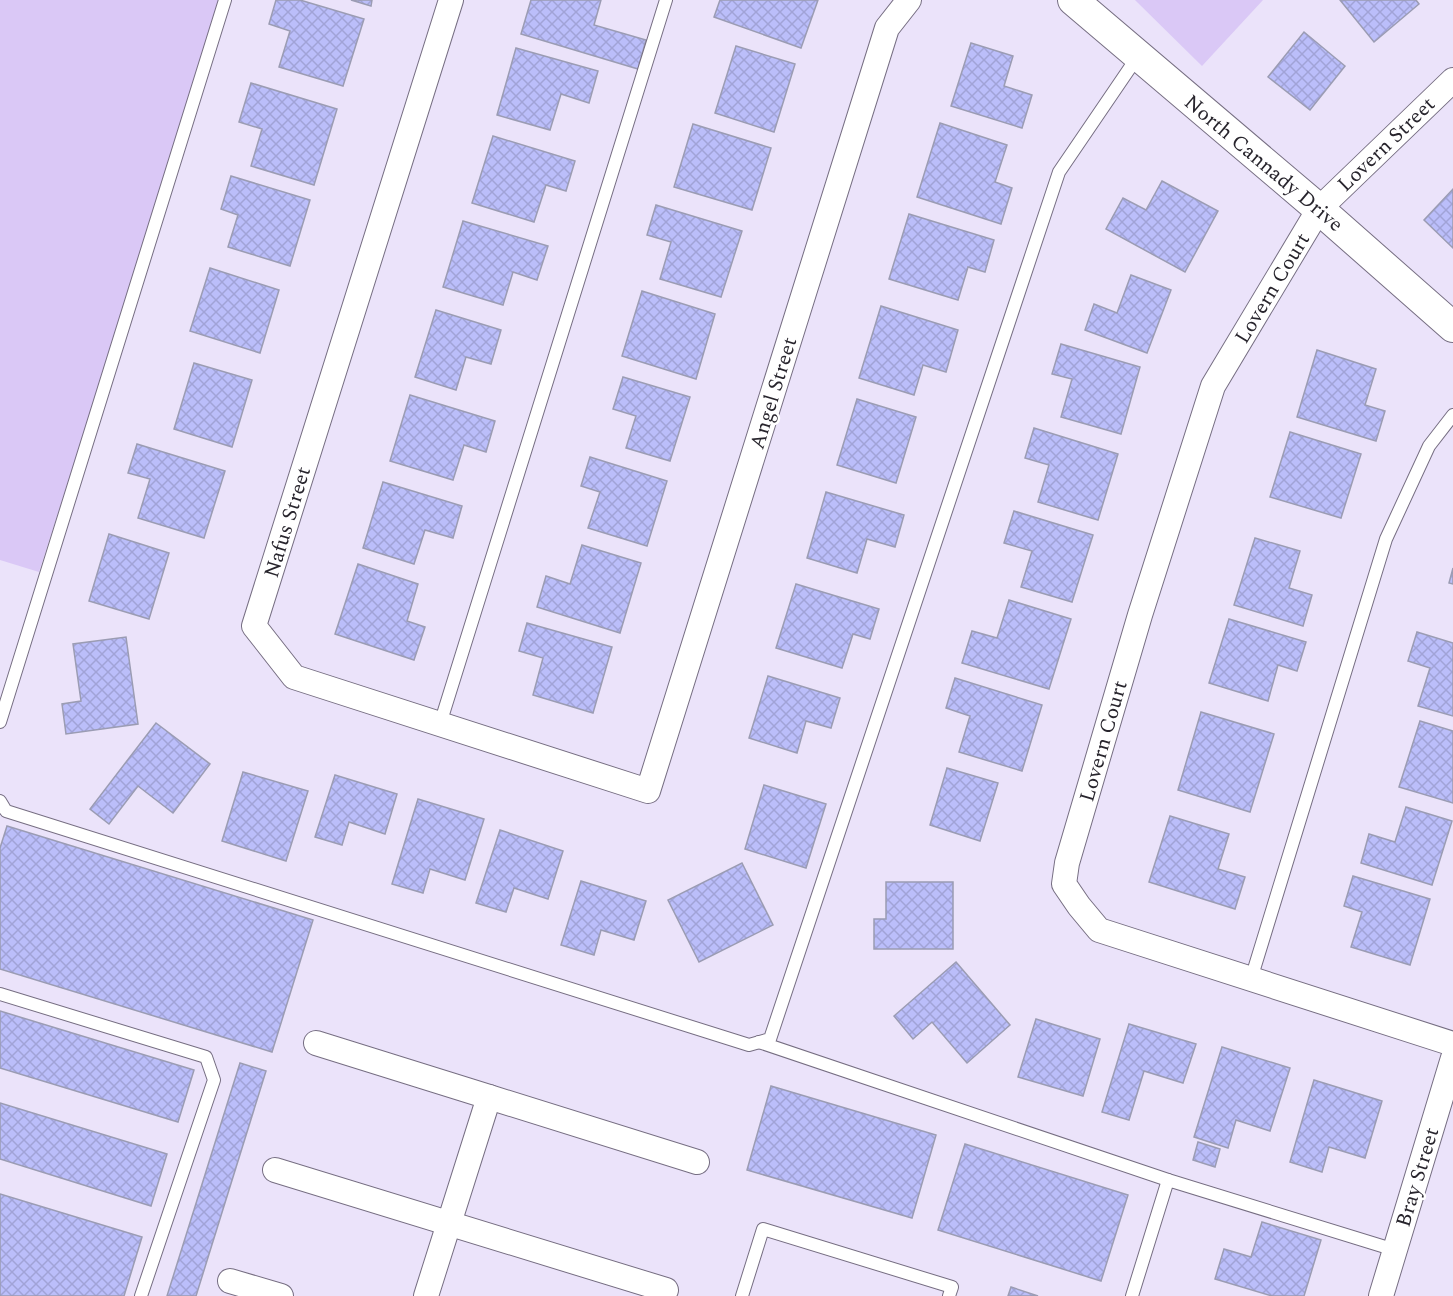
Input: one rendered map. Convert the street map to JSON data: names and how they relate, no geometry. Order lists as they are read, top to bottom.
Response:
{
  "streets": {
    "street": [
      "Lovern Street",
      "North Cannady Drive",
      "Lovern Court",
      "Angel Street",
      "Nafus Street",
      "Bray Street"
    ]
  },
  "crossings": [
    ["Lovern Street", "North Cannady Drive"],
    ["Lovern Street", "Lovern Court"],
    ["North Cannady Drive", "Lovern Court"],
    ["Angel Street", "Nafus Street"]
  ]
}
